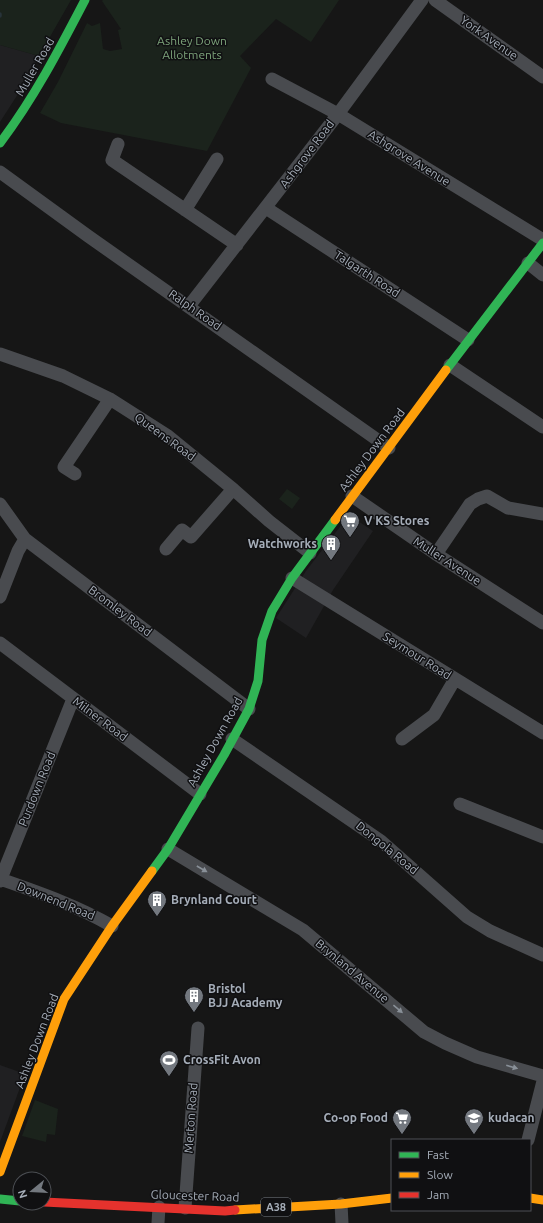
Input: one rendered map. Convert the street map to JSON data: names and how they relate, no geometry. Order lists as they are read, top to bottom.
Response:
{
  "streets": {
    "main road": [
      "Muller Road",
      "Ashley Down Road",
      "Gloucester Road",
      "A38"
    ],
    "street": [
      "York Avenue",
      "Ashgrove Road",
      "Ashgrove Avenue",
      "Talgarth Road",
      "Ralph Road",
      "Queens Road",
      "Muller Avenue",
      "Bromley Road",
      "Seymour Road",
      "Milner Road",
      "Purdown Road",
      "Dongola Road",
      "Downend Road",
      "Brynland Avenue",
      "Merton Road"
    ]
  },
  "crossings": [
    ["Ashgrove Road", "Ashgrove Avenue"],
    ["Ashgrove Road", "Talgarth Road"],
    ["Ashgrove Road", "Ralph Road"],
    ["Ashgrove Avenue", "Ashley Down Road"],
    ["Talgarth Road", "Ashley Down Road"],
    ["Ralph Road", "Ashley Down Road"],
    ["Queens Road", "Ashley Down Road"],
    ["Ashley Down Road", "Muller Avenue"],
    ["Ashley Down Road", "Bromley Road"],
    ["Ashley Down Road", "Seymour Road"],
    ["Ashley Down Road", "Milner Road"],
    ["Ashley Down Road", "Dongola Road"],
    ["Ashley Down Road", "Downend Road"],
    ["Ashley Down Road", "Brynland Avenue"],
    ["Milner Road", "Purdown Road"],
    ["Purdown Road", "Downend Road"],
    ["Merton Road", "Gloucester Road"]
  ],
  "one_way": ["Brynland Avenue"],
  "parks": ["Ashley Down Allotments"],
  "places": {
    "supermarket": ["V KS Stores", "Co-op Food"],
    "building": ["Watchworks", "Brynland Court", "Bristol BJJ Academy"],
    "sports": ["CrossFit Avon"],
    "school or university": ["kudacan"]
  },
  "legend": ["Fast", "Slow", "Jam"],
  "north": "left"
}
